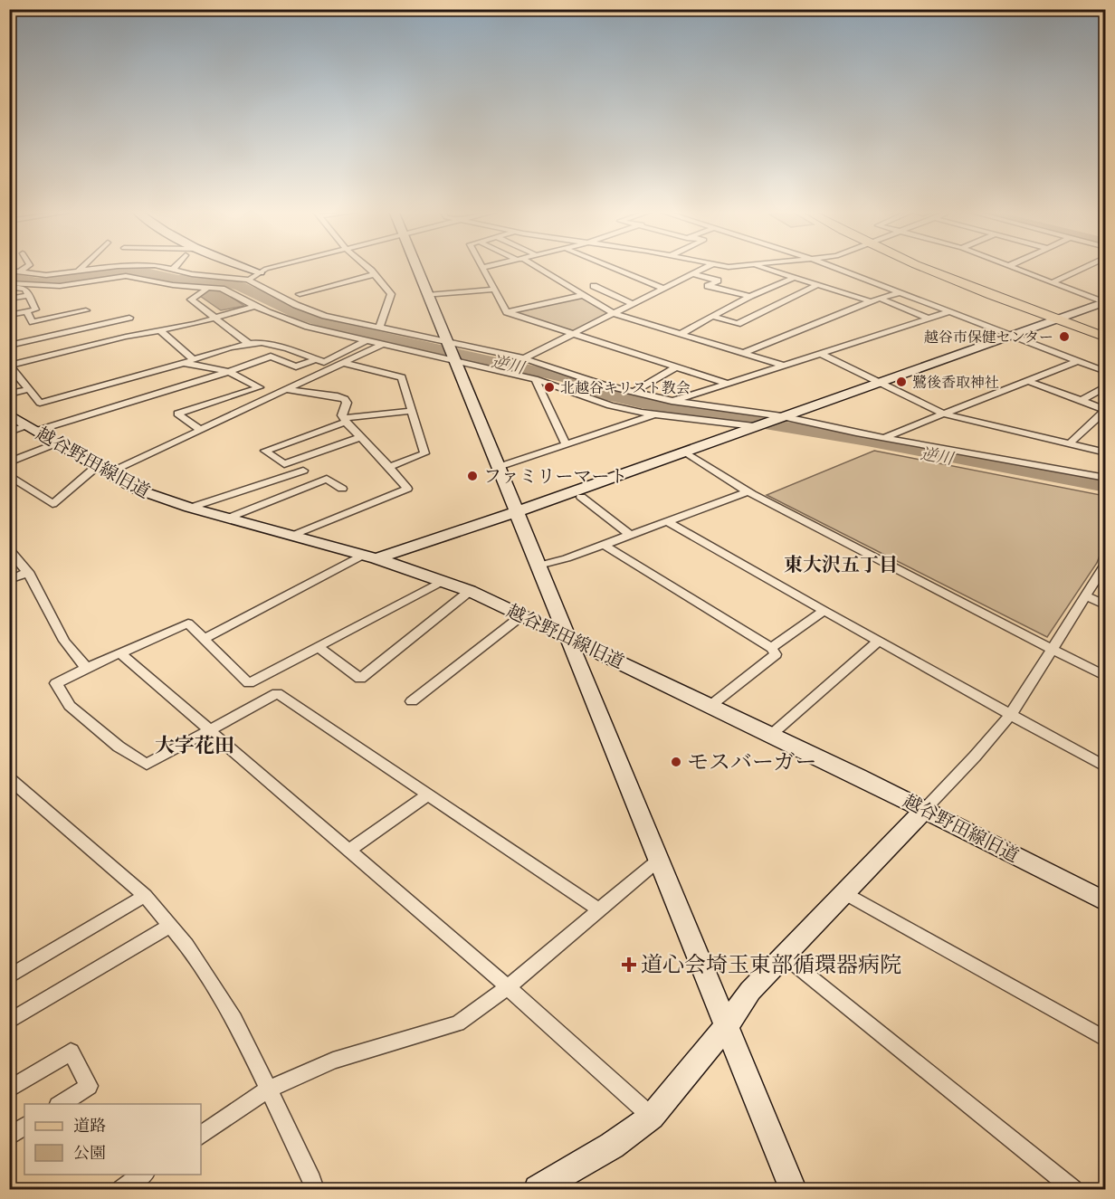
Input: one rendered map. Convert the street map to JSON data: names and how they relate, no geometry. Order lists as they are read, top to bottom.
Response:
{
  "streets": {
    "street": ["越谷野田線旧道"]
  },
  "districts": ["東大沢五丁目", "大字花田"],
  "water": ["逆川"],
  "places": {
    "other": [
      "越谷市保健センター",
      "鷺後香取神社",
      "北越谷キリスト教会",
      "ファミリーマート",
      "モスバーガー"
    ],
    "health": ["道心会埼玉東部循環器病院"]
  },
  "legend": ["道路", "公園"]
}
